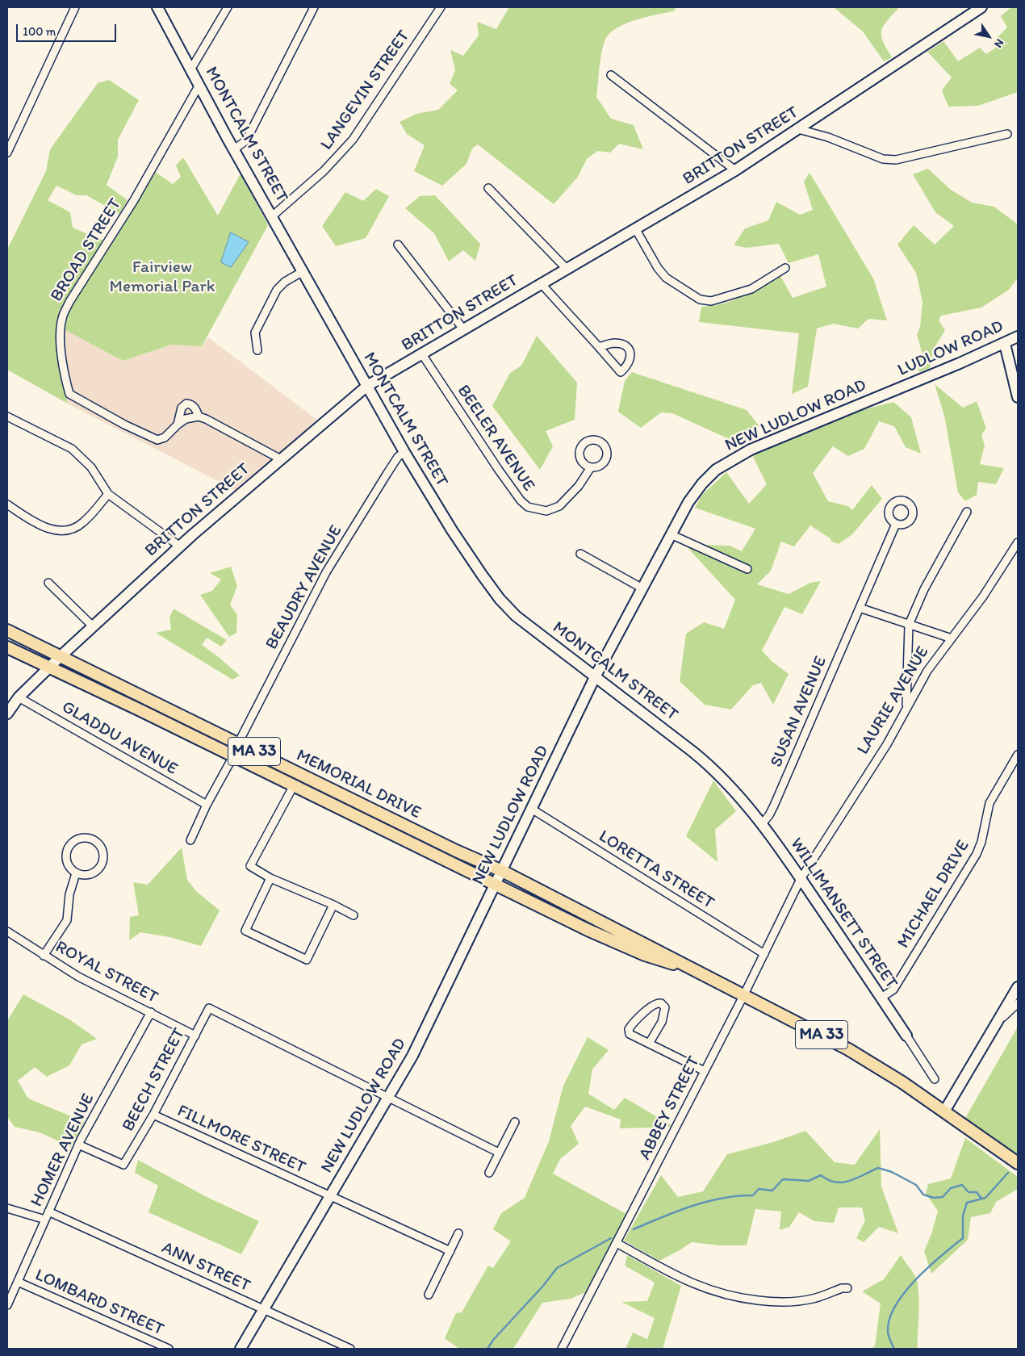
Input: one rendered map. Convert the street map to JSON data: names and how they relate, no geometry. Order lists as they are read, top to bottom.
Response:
{
  "streets": {
    "main road": [
      "MONTCALM STREET",
      "BRITTON STREET",
      "LUDLOW ROAD",
      "NEW LUDLOW ROAD",
      "MA 33",
      "MEMORIAL DRIVE",
      "WILLIMANSETT STREET"
    ],
    "street": [
      "LANGEVIN STREET",
      "BROAD STREET",
      "BEELER AVENUE",
      "BEAUDRY AVENUE",
      "LAURIE AVENUE",
      "SUSAN AVENUE",
      "GLADDU AVENUE",
      "LORETTA STREET",
      "MICHAEL DRIVE",
      "ROYAL STREET",
      "BEECH STREET",
      "ABBEY STREET",
      "FILLMORE STREET",
      "HOMER AVENUE",
      "ANN STREET",
      "LOMBARD STREET"
    ]
  },
  "crossings": [
    ["LANGEVIN STREET", "MONTCALM STREET"],
    ["MONTCALM STREET", "BRITTON STREET"],
    ["MONTCALM STREET", "BROAD STREET"],
    ["MONTCALM STREET", "NEW LUDLOW ROAD"],
    ["MONTCALM STREET", "BEAUDRY AVENUE"],
    ["MONTCALM STREET", "WILLIMANSETT STREET"],
    ["BRITTON STREET", "BEELER AVENUE"],
    ["BRITTON STREET", "GLADDU AVENUE"],
    ["BRITTON STREET", "MEMORIAL DRIVE"],
    ["LUDLOW ROAD", "NEW LUDLOW ROAD"],
    ["NEW LUDLOW ROAD", "MEMORIAL DRIVE"],
    ["NEW LUDLOW ROAD", "LORETTA STREET"],
    ["NEW LUDLOW ROAD", "BEECH STREET"],
    ["NEW LUDLOW ROAD", "FILLMORE STREET"],
    ["NEW LUDLOW ROAD", "ANN STREET"],
    ["BEAUDRY AVENUE", "MEMORIAL DRIVE"],
    ["LAURIE AVENUE", "WILLIMANSETT STREET"],
    ["LAURIE AVENUE", "ABBEY STREET"],
    ["SUSAN AVENUE", "WILLIMANSETT STREET"],
    ["MA 33", "MEMORIAL DRIVE"],
    ["MEMORIAL DRIVE", "ABBEY STREET"],
    ["LORETTA STREET", "ABBEY STREET"],
    ["MICHAEL DRIVE", "WILLIMANSETT STREET"],
    ["WILLIMANSETT STREET", "ABBEY STREET"],
    ["ROYAL STREET", "BEECH STREET"],
    ["ROYAL STREET", "HOMER AVENUE"],
    ["BEECH STREET", "FILLMORE STREET"],
    ["BEECH STREET", "HOMER AVENUE"],
    ["HOMER AVENUE", "ANN STREET"],
    ["HOMER AVENUE", "LOMBARD STREET"]
  ],
  "parks": ["Fairview Memorial Park"],
  "scale_bar": "100 m",
  "north": "bottom right"
}
